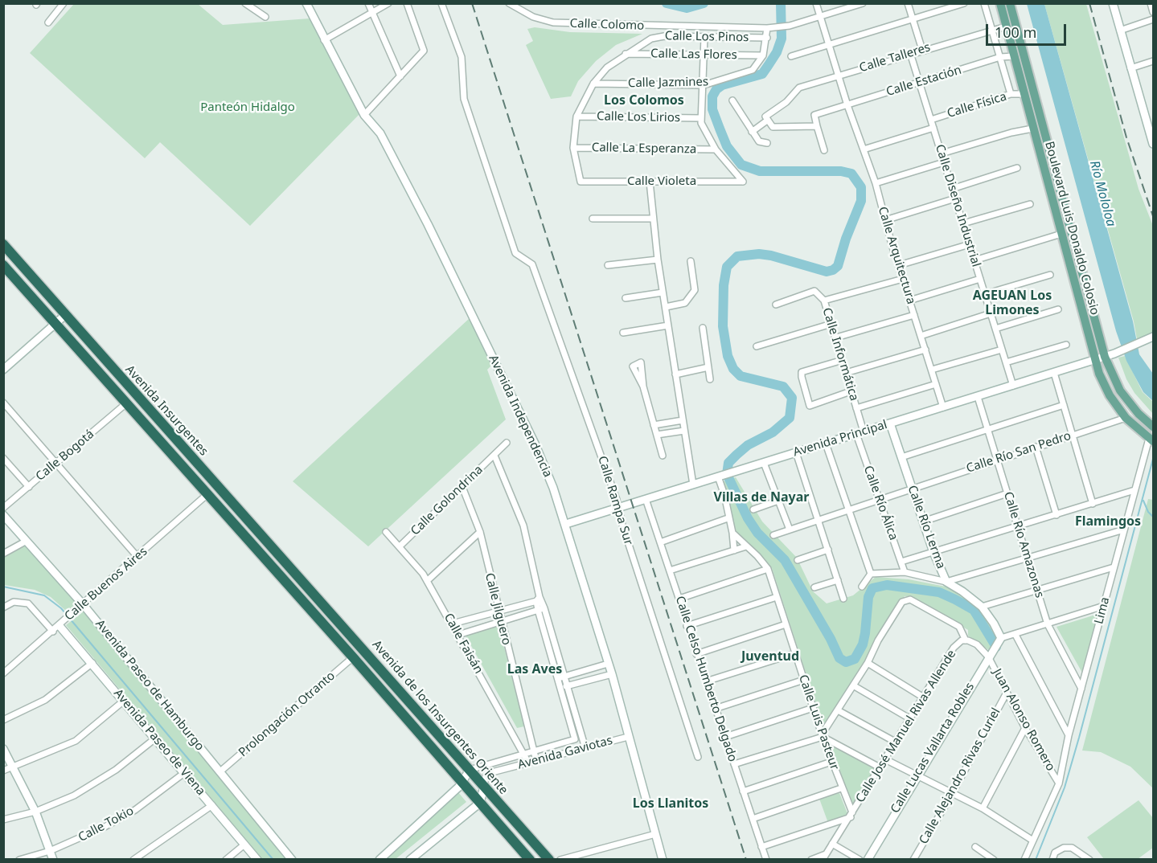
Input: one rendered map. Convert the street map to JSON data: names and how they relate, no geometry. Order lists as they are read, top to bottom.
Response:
{
  "streets": {
    "highway": ["Avenida Insurgentes", "Avenida de los Insurgentes Oriente"],
    "main road": ["Boulevard Luis Donaldo Colosio"],
    "street": [
      "Calle Colomo",
      "Calle Los Pinos",
      "Calle Las Flores",
      "Calle Talleres",
      "Calle Estación",
      "Calle Jazmines",
      "Calle Física",
      "Calle Los Lirios",
      "Calle La Esperanza",
      "Calle Violeta",
      "Calle Diseño Industrial",
      "Calle Arquitectura",
      "Calle Informática",
      "Avenida Independencia",
      "Avenida Principal",
      "Calle Río San Pedro",
      "Calle Bogotá",
      "Calle Golondrina",
      "Calle Rampa Sur",
      "Calle Río Álica",
      "Calle Río Lerma",
      "Calle Río Amazonas",
      "Calle Buenos Aires",
      "Calle Jilguero",
      "Lima",
      "Calle Faisán",
      "Calle Celso Humberto Delgado",
      "Avenida Paseo de Hamburgo",
      "Prolongación Otranto",
      "Juan Alonso Romero",
      "Calle Luis Pasteur",
      "Calle José Manuel Rivas Allende",
      "Avenida Paseo de Viena",
      "Calle Lucas Vallarta Robles",
      "Avenida Gaviotas",
      "Calle Alejandro Rivas Curiel",
      "Calle Tokio"
    ]
  },
  "crossings": [
    ["Calle Colomo", "Calle Arquitectura"],
    ["Calle Los Pinos", "Calle Las Flores"],
    ["Calle Los Pinos", "Calle Jazmines"],
    ["Calle Los Pinos", "Calle Los Lirios"],
    ["Calle Los Pinos", "Calle La Esperanza"],
    ["Calle Los Pinos", "Calle Violeta"],
    ["Calle Las Flores", "Calle Jazmines"],
    ["Calle Talleres", "Calle Diseño Industrial"],
    ["Calle Talleres", "Boulevard Luis Donaldo Colosio"],
    ["Calle Talleres", "Calle Arquitectura"],
    ["Calle Estación", "Calle Diseño Industrial"],
    ["Calle Estación", "Boulevard Luis Donaldo Colosio"],
    ["Calle Estación", "Calle Arquitectura"],
    ["Calle Física", "Calle Diseño Industrial"],
    ["Calle Física", "Boulevard Luis Donaldo Colosio"],
    ["Calle La Esperanza", "Calle Violeta"],
    ["Calle Diseño Industrial", "Avenida Principal"],
    ["Boulevard Luis Donaldo Colosio", "Avenida Principal"],
    ["Boulevard Luis Donaldo Colosio", "Calle Río San Pedro"],
    ["Boulevard Luis Donaldo Colosio", "Lima"],
    ["Calle Arquitectura", "Calle Informática"],
    ["Calle Arquitectura", "Avenida Principal"],
    ["Calle Informática", "Avenida Principal"],
    ["Calle Informática", "Calle Río Álica"],
    ["Avenida Insurgentes", "Calle Bogotá"],
    ["Avenida Insurgentes", "Calle Buenos Aires"],
    ["Avenida Insurgentes", "Avenida de los Insurgentes Oriente"],
    ["Avenida Independencia", "Avenida Principal"],
    ["Avenida Independencia", "Avenida Gaviotas"],
    ["Avenida Principal", "Calle Rampa Sur"],
    ["Avenida Principal", "Calle Río Álica"],
    ["Avenida Principal", "Calle Río Lerma"],
    ["Avenida Principal", "Calle Río Amazonas"],
    ["Avenida Principal", "Calle Celso Humberto Delgado"],
    ["Calle Río San Pedro", "Calle Río Álica"],
    ["Calle Río San Pedro", "Calle Río Lerma"],
    ["Calle Río San Pedro", "Calle Río Amazonas"],
    ["Calle Golondrina", "Calle Jilguero"],
    ["Calle Golondrina", "Calle Faisán"],
    ["Calle Río Lerma", "Calle Lucas Vallarta Robles"],
    ["Calle Río Amazonas", "Lima"],
    ["Calle Buenos Aires", "Avenida Paseo de Hamburgo"],
    ["Calle Buenos Aires", "Avenida Paseo de Viena"],
    ["Calle Jilguero", "Avenida Gaviotas"],
    ["Lima", "Juan Alonso Romero"],
    ["Calle Faisán", "Avenida Gaviotas"],
    ["Avenida Paseo de Hamburgo", "Prolongación Otranto"],
    ["Avenida de los Insurgentes Oriente", "Avenida Gaviotas"],
    ["Juan Alonso Romero", "Calle José Manuel Rivas Allende"],
    ["Juan Alonso Romero", "Calle Lucas Vallarta Robles"],
    ["Juan Alonso Romero", "Calle Alejandro Rivas Curiel"],
    ["Calle Luis Pasteur", "Calle José Manuel Rivas Allende"],
    ["Calle José Manuel Rivas Allende", "Calle Lucas Vallarta Robles"],
    ["Avenida Paseo de Viena", "Calle Tokio"]
  ],
  "districts": [
    "Los Colomos",
    "AGEUAN Los Limones",
    "Villas de Nayar",
    "Flamingos",
    "Juventud",
    "Las Aves",
    "Los Llanitos"
  ],
  "water": ["Río Mololoa"],
  "parks": ["Panteón Hidalgo"],
  "scale_bar": "100 m"
}
